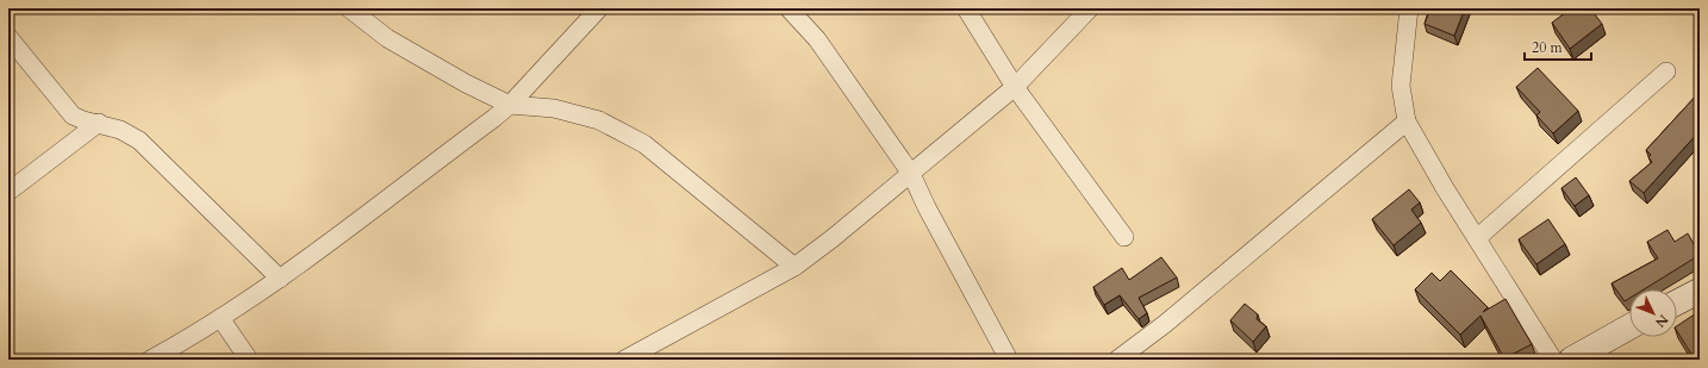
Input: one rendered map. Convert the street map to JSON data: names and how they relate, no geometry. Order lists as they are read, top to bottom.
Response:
{
  "scale_bar": "20 m",
  "north": "bottom right"
}
